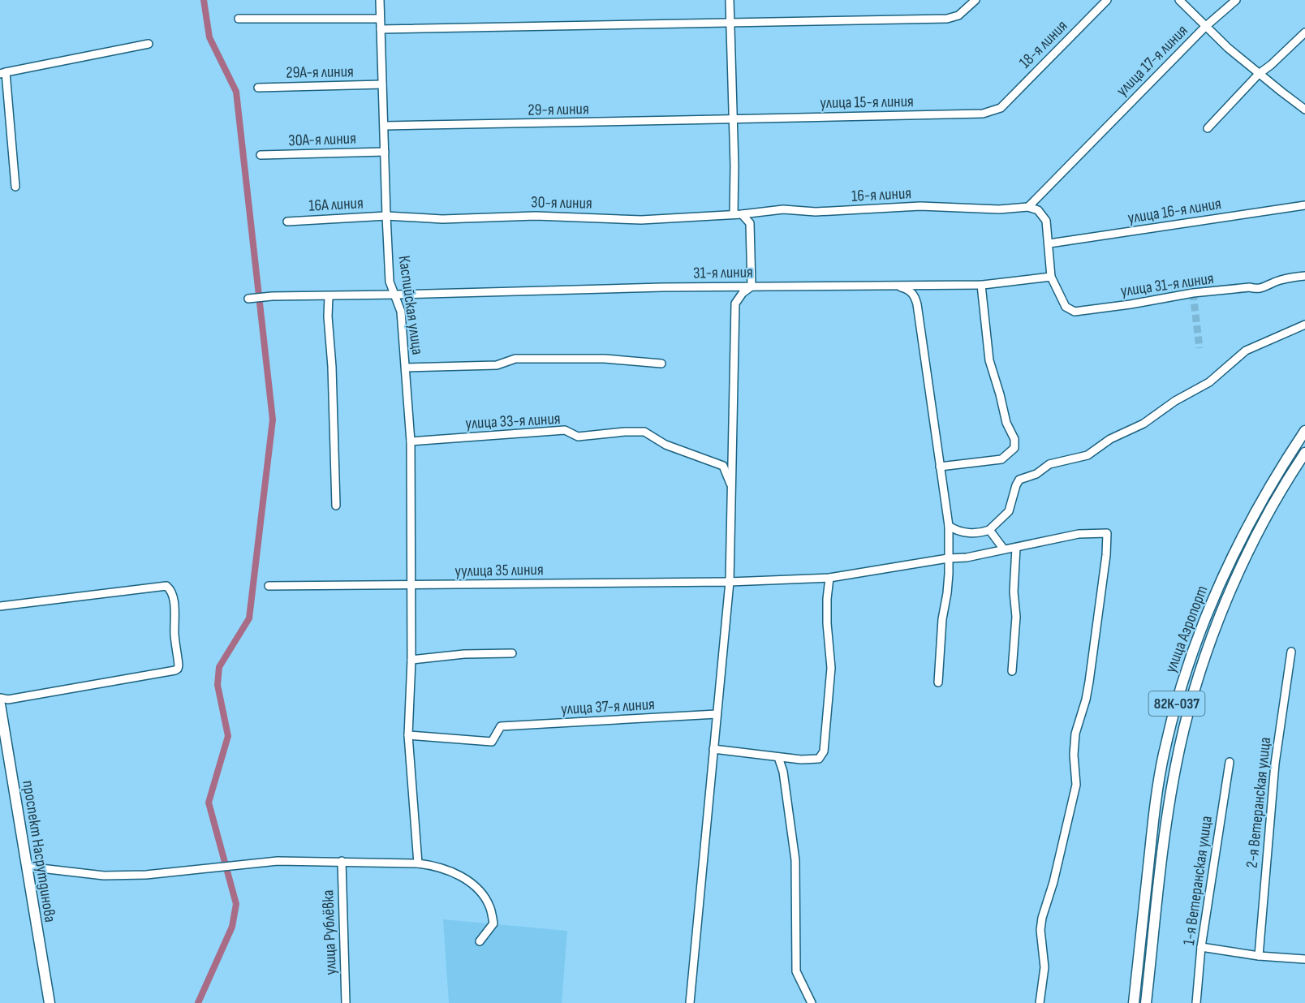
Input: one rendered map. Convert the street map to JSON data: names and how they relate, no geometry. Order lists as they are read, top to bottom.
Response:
{
  "streets": {
    "main road": ["улица Аэропорт", "82К-037", "проспект Насрутдинова"],
    "street": [
      "18-я линия",
      "улица 17-я линия",
      "29А-я линия",
      "улица 15-я линия",
      "29-я линия",
      "30А-я линия",
      "16-я линия",
      "30-я линия",
      "16А линия",
      "улица 16-я линия",
      "31-я линия",
      "улица 31-я линия",
      "Каспийская улица",
      "улица 33-я линия",
      "уулица 35 линия",
      "улица 37-я линия",
      "2-я Ветеранская улица",
      "1-я Ветеранская улица",
      "улица Рублёвка"
    ]
  },
  "crossings": [
    ["18-я линия", "улица 15-я линия"],
    ["улица 17-я линия", "16-я линия"],
    ["29А-я линия", "Каспийская улица"],
    ["улица 15-я линия", "29-я линия"],
    ["29-я линия", "Каспийская улица"],
    ["30А-я линия", "Каспийская улица"],
    ["16-я линия", "30-я линия"],
    ["30-я линия", "16А линия"],
    ["30-я линия", "Каспийская улица"],
    ["16А линия", "Каспийская улица"],
    ["31-я линия", "улица 31-я линия"],
    ["31-я линия", "Каспийская улица"],
    ["Каспийская улица", "улица 33-я линия"],
    ["Каспийская улица", "уулица 35 линия"],
    ["Каспийская улица", "улица 37-я линия"]
  ]
}
